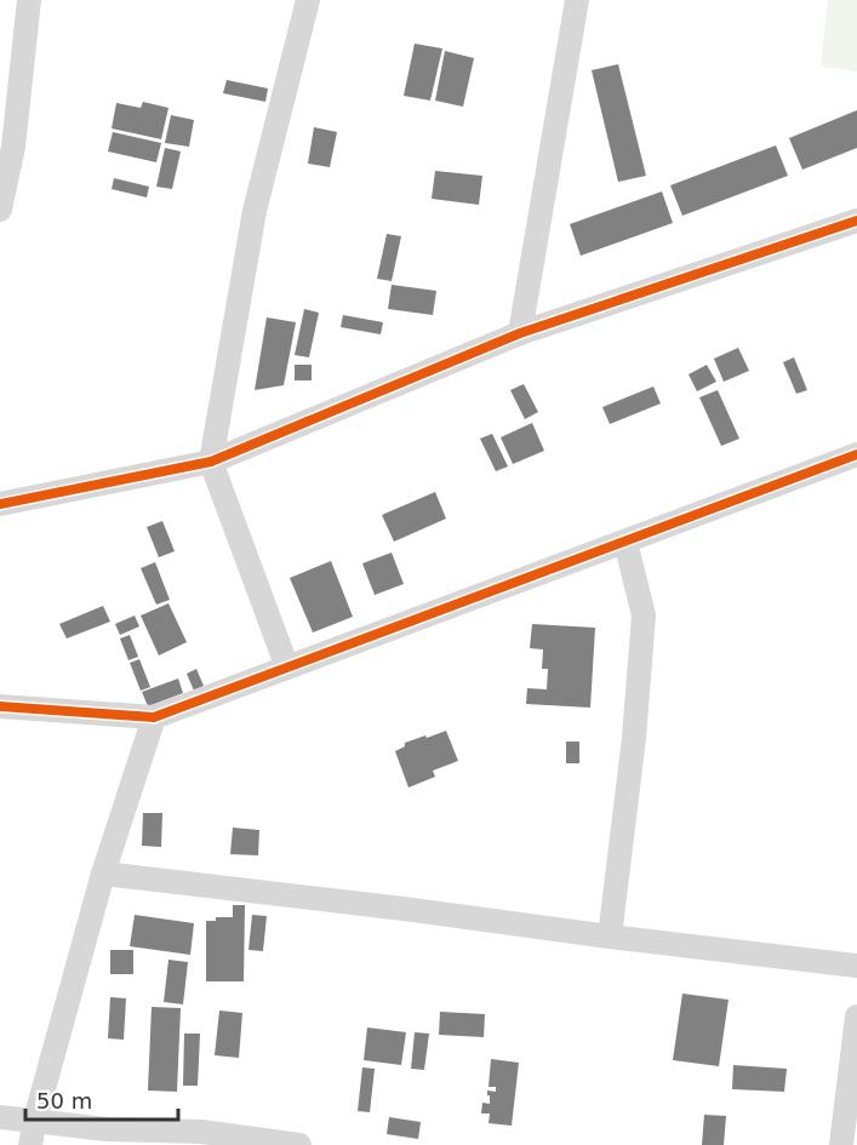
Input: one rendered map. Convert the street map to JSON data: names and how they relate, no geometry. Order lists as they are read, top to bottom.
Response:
{
  "scale_bar": "50 m"
}
